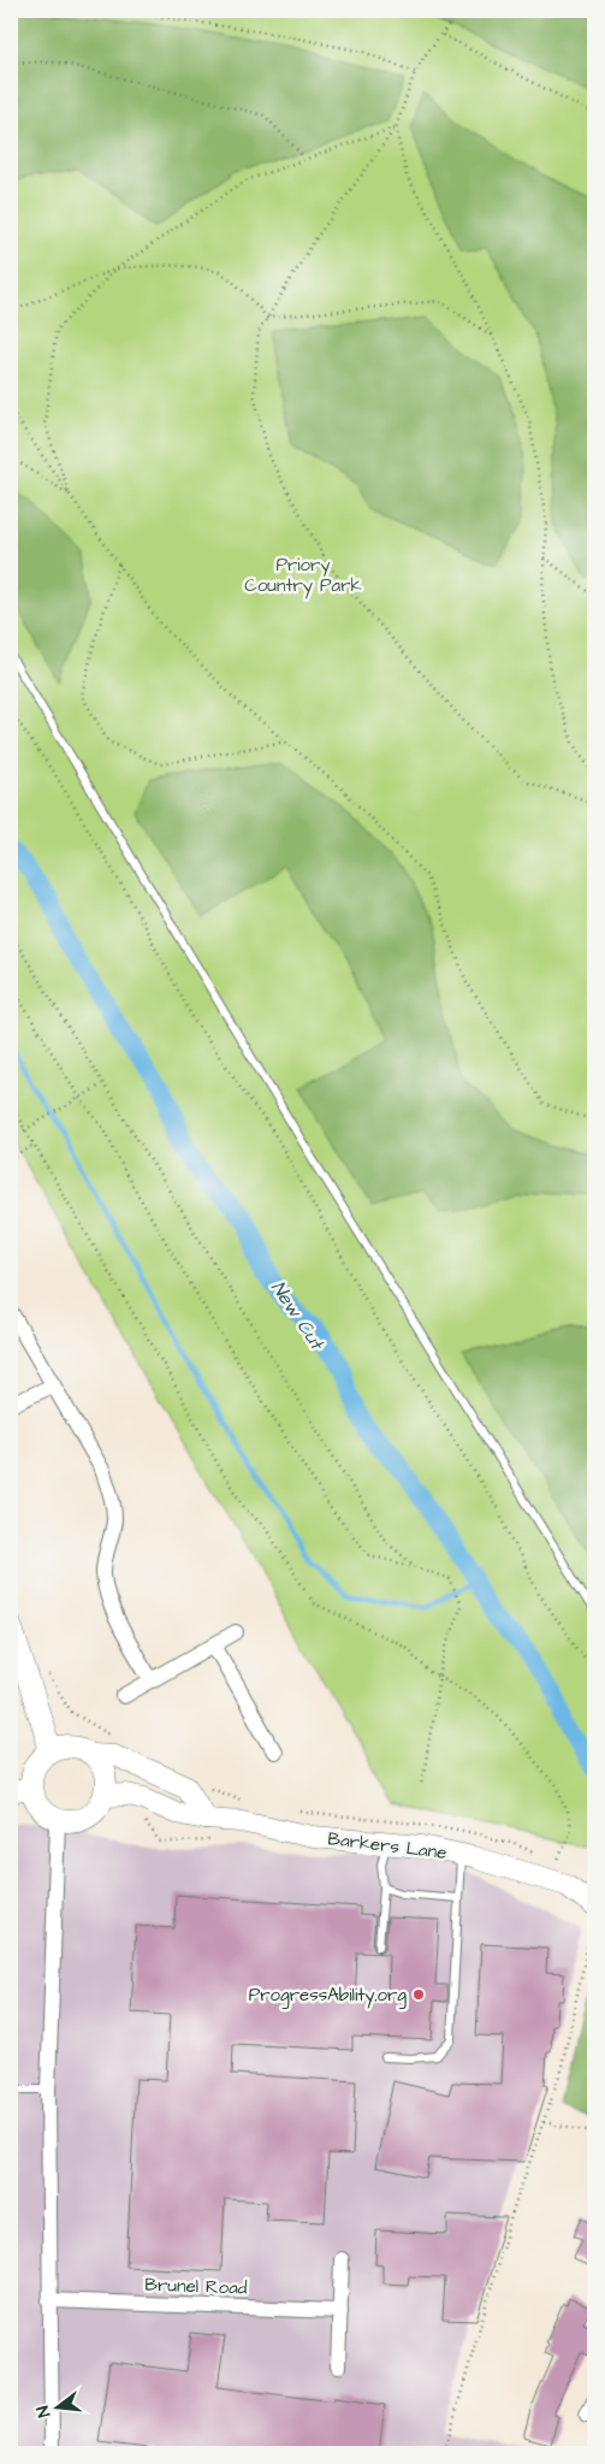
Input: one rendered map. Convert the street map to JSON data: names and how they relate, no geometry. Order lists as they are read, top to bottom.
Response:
{
  "streets": {
    "street": ["Barkers Lane", "Brunel Road"]
  },
  "water": ["New Cut"],
  "parks": ["Priory Country Park"],
  "places": ["ProgressAbility.org"],
  "north": "left"
}
